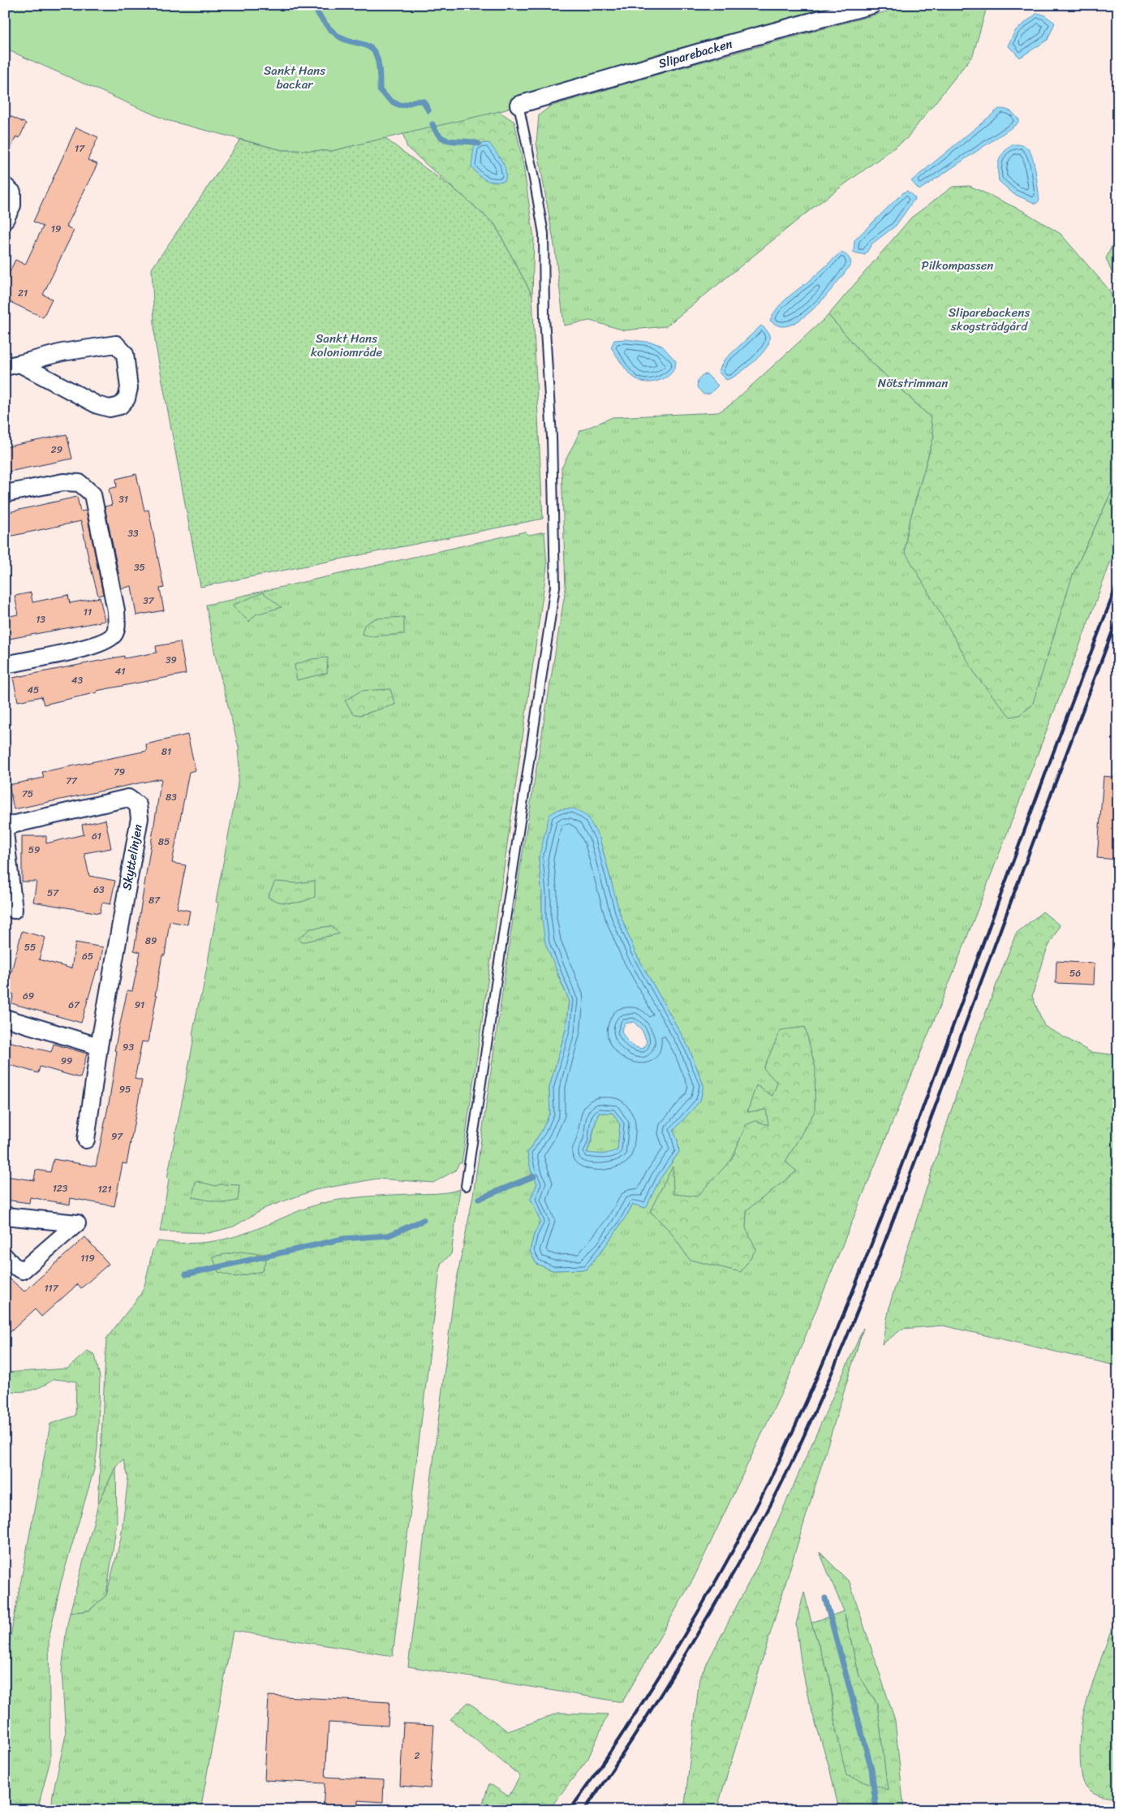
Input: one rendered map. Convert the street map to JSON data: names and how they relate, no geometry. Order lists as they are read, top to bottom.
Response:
{
  "streets": {
    "street": ["Sliparebacken", "Skyttelinjen"]
  },
  "parks": [
    "Sankt Hans backar",
    "Pilkompassen",
    "Sliparebackens skogsträdgård",
    "Sankt Hans koloniområde",
    "Nötstrimman"
  ],
  "house_numbers": [
    "17",
    "19",
    "21",
    "29",
    "31",
    "33",
    "35",
    "37",
    "11",
    "13",
    "39",
    "41",
    "43",
    "45",
    "81",
    "79",
    "77",
    "75",
    "83",
    "61",
    "85",
    "59",
    "63",
    "57",
    "87",
    "89",
    "55",
    "65",
    "56",
    "69",
    "67",
    "91",
    "93",
    "99",
    "95",
    "97",
    "123",
    "121",
    "119",
    "117",
    "2"
  ]
}
